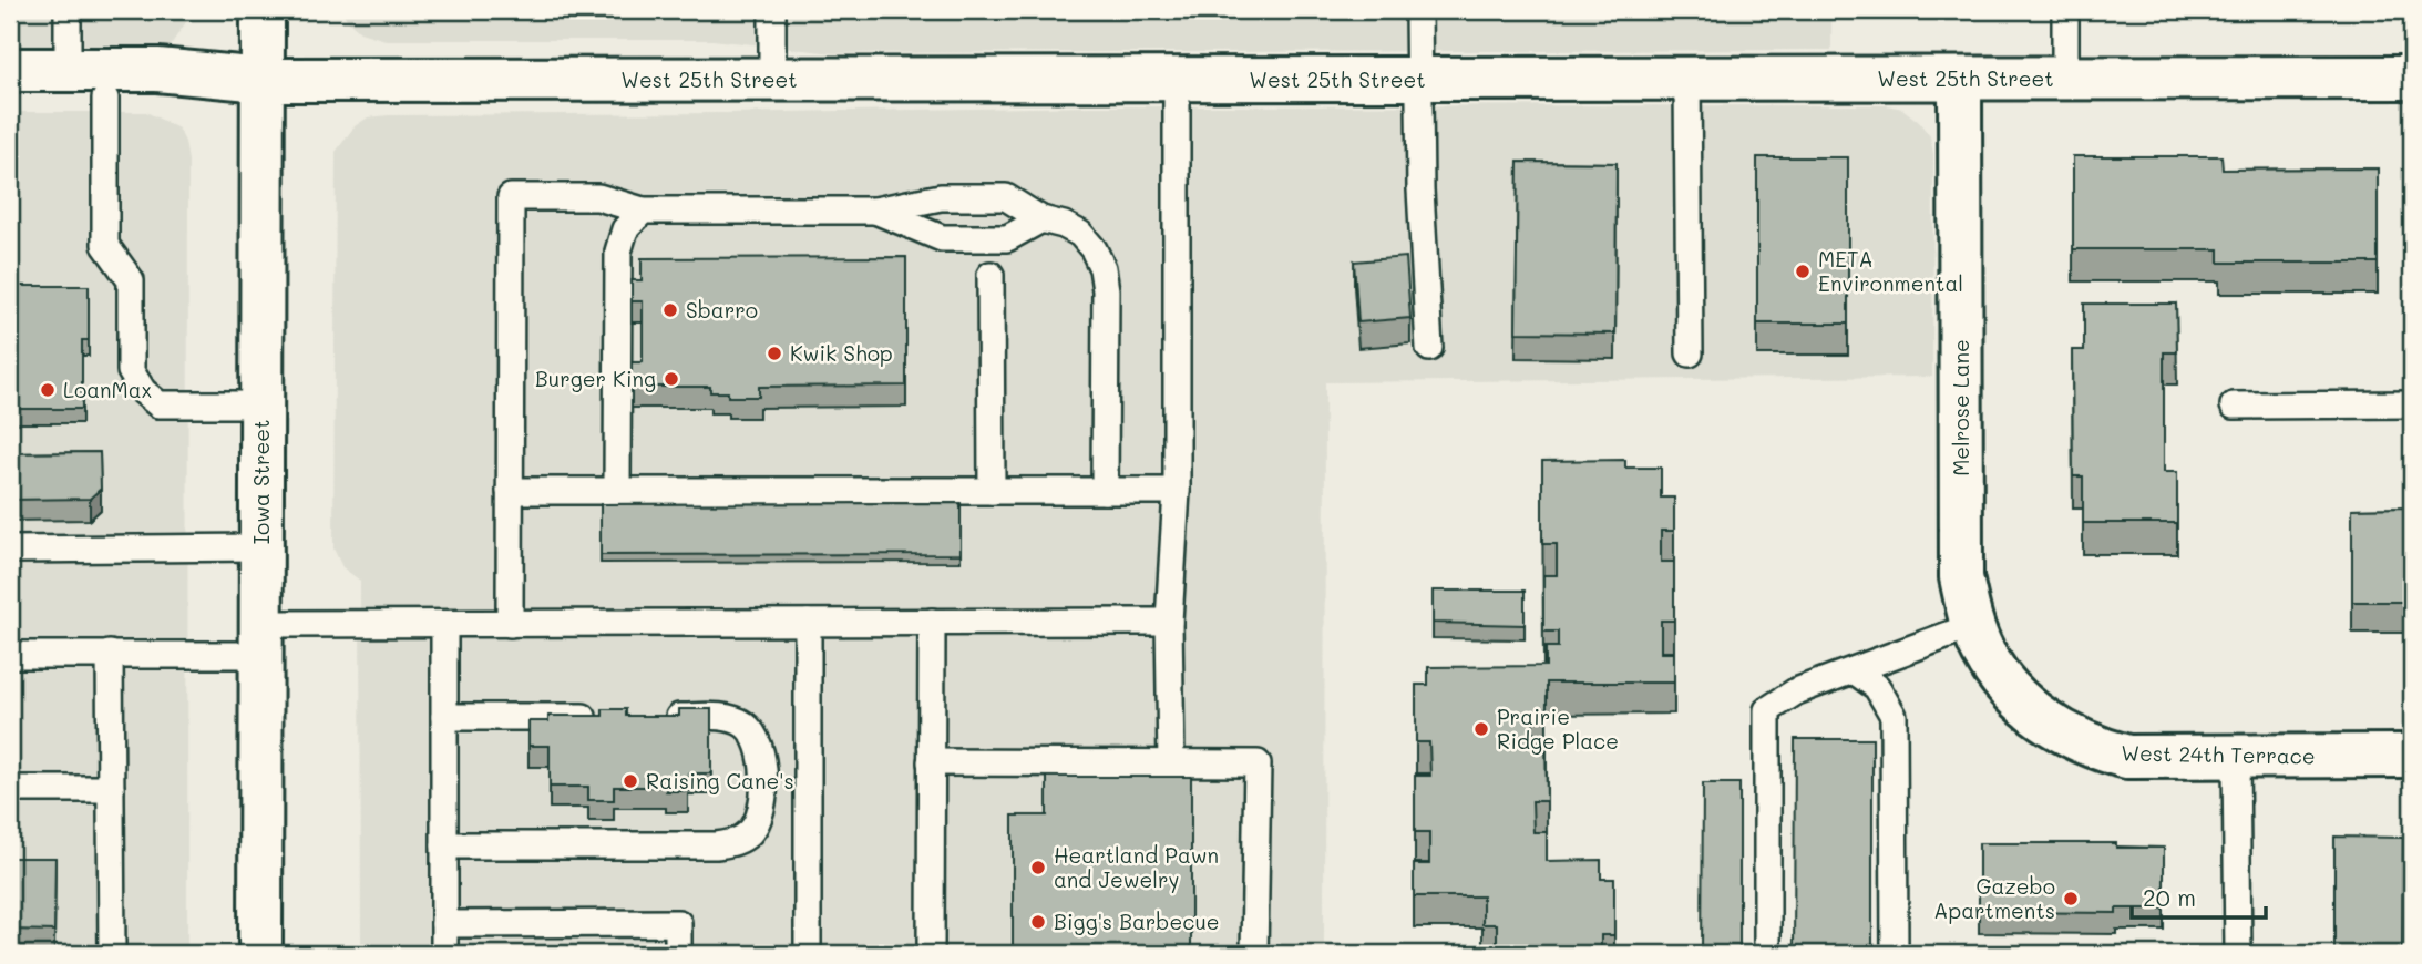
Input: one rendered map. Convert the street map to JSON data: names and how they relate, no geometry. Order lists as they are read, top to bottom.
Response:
{
  "streets": {
    "main road": [
      "West 25th Street",
      "Melrose Lane",
      "Iowa Street",
      "West 24th Terrace"
    ]
  },
  "crossings": [
    ["West 25th Street", "Melrose Lane"],
    ["West 25th Street", "Iowa Street"],
    ["Melrose Lane", "West 24th Terrace"]
  ],
  "places": [
    "META Environmental",
    "Sbarro",
    "Kwik Shop",
    "Burger King",
    "LoanMax",
    "Prairie Ridge Place",
    "Raising Cane's",
    "Heartland Pawn and Jewelry",
    "Gazebo Apartments",
    "Bigg's Barbecue"
  ],
  "scale_bar": "20 m"
}
